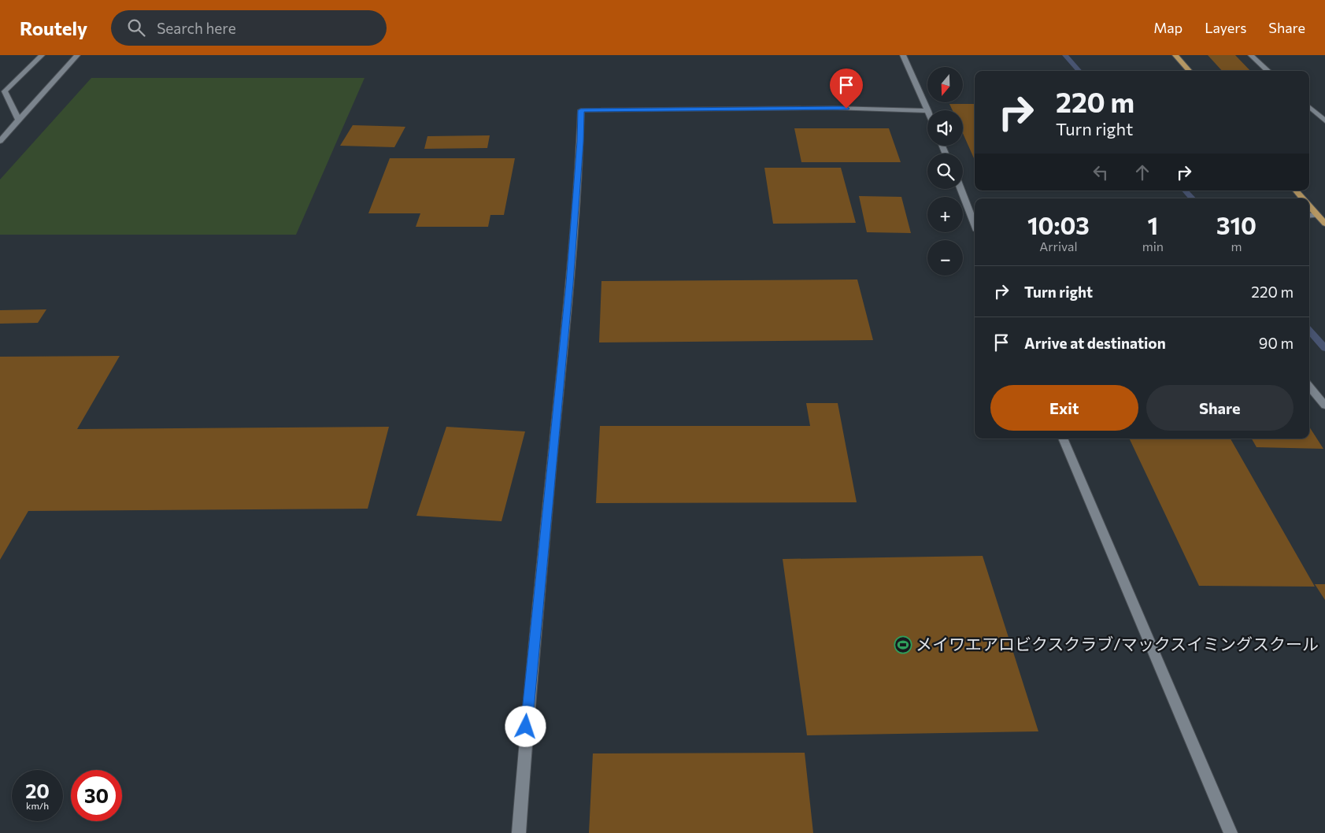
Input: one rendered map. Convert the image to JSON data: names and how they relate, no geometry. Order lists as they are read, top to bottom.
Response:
{
  "places": {
    "sports": ["メイワエアロビクスクラブ/マックスイミングスクール"]
  },
  "north": "bottom",
  "page": {
    "header": "Routely",
    "search": "Search here",
    "nav": ["Map", "Layers", "Share"],
    "map_buttons": ["+", "−"],
    "turn": ["220 m", "Turn right"],
    "eta": [
      "10:03",
      "Arrival",
      "1",
      "min",
      "310",
      "m"
    ],
    "list": [
      {
        "name": "Turn right",
        "value": "220 m"
      },
      {
        "name": "Arrive at destination",
        "value": "90 m"
      }
    ],
    "buttons": ["Exit", "Share"],
    "speed": "20 km/h",
    "limit": "30"
  }
}
